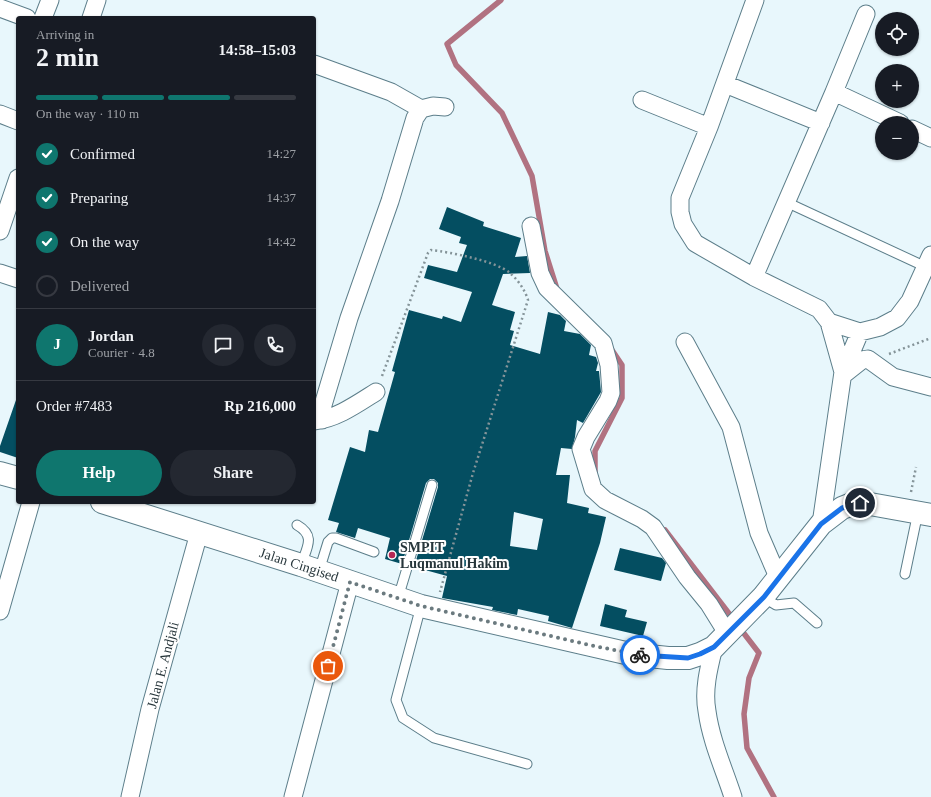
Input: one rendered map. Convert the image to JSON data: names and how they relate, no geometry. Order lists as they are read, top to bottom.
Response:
{
  "streets": {
    "main road": ["Jalan Cingised"],
    "street": ["Jalan E. Andjali"]
  },
  "crossings": [
    ["Jalan Cingised", "Jalan E. Andjali"]
  ],
  "places": ["SMPIT Luqmanul Hakim"],
  "page": {
    "map_buttons": ["+", "−"],
    "heading": ["2 min", "Arriving in", "14:58–15:03"],
    "panel": [
      "Jordan",
      "Courier · 4.8",
      "Order #7483",
      "Rp 216,000"
    ],
    "bar": "On the way · 110 m",
    "list": [
      ["Confirmed", "14:27"],
      ["Preparing", "14:37"],
      ["On the way", "14:42"],
      "Delivered"
    ],
    "round": "J",
    "buttons": ["Help", "Share"]
  }
}
